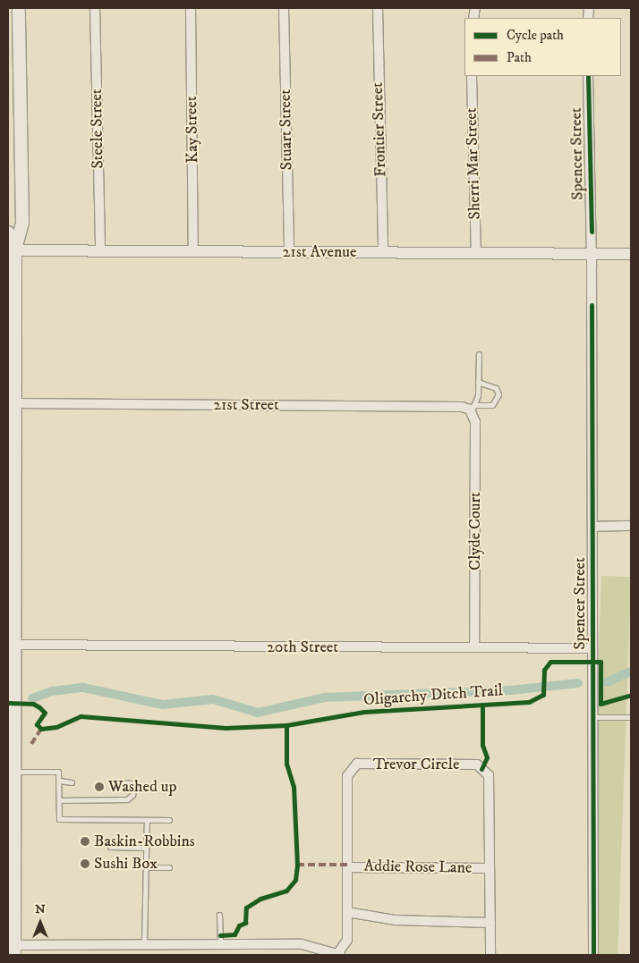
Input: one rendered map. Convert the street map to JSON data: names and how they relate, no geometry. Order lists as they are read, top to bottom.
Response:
{
  "streets": {
    "street": [
      "Steele Street",
      "Kay Street",
      "Stuart Street",
      "Frontier Street",
      "Spencer Street",
      "Sherri Mar Street",
      "21st Avenue",
      "21st Street",
      "Clyde Court",
      "20th Street",
      "Trevor Circle",
      "Addie Rose Lane"
    ],
    "cycle path": ["Oligarchy Ditch Trail"]
  },
  "crossings": [
    ["Steele Street", "21st Avenue"],
    ["Kay Street", "21st Avenue"],
    ["Stuart Street", "21st Avenue"],
    ["Frontier Street", "21st Avenue"],
    ["Spencer Street", "21st Avenue"],
    ["Spencer Street", "20th Street"],
    ["Sherri Mar Street", "21st Avenue"],
    ["21st Street", "Clyde Court"],
    ["Clyde Court", "20th Street"],
    ["Trevor Circle", "Addie Rose Lane"]
  ],
  "places": ["Washed up", "Baskin-Robbins", "Sushi Box"],
  "legend": ["Cycle path", "Path"],
  "north": "top"
}
